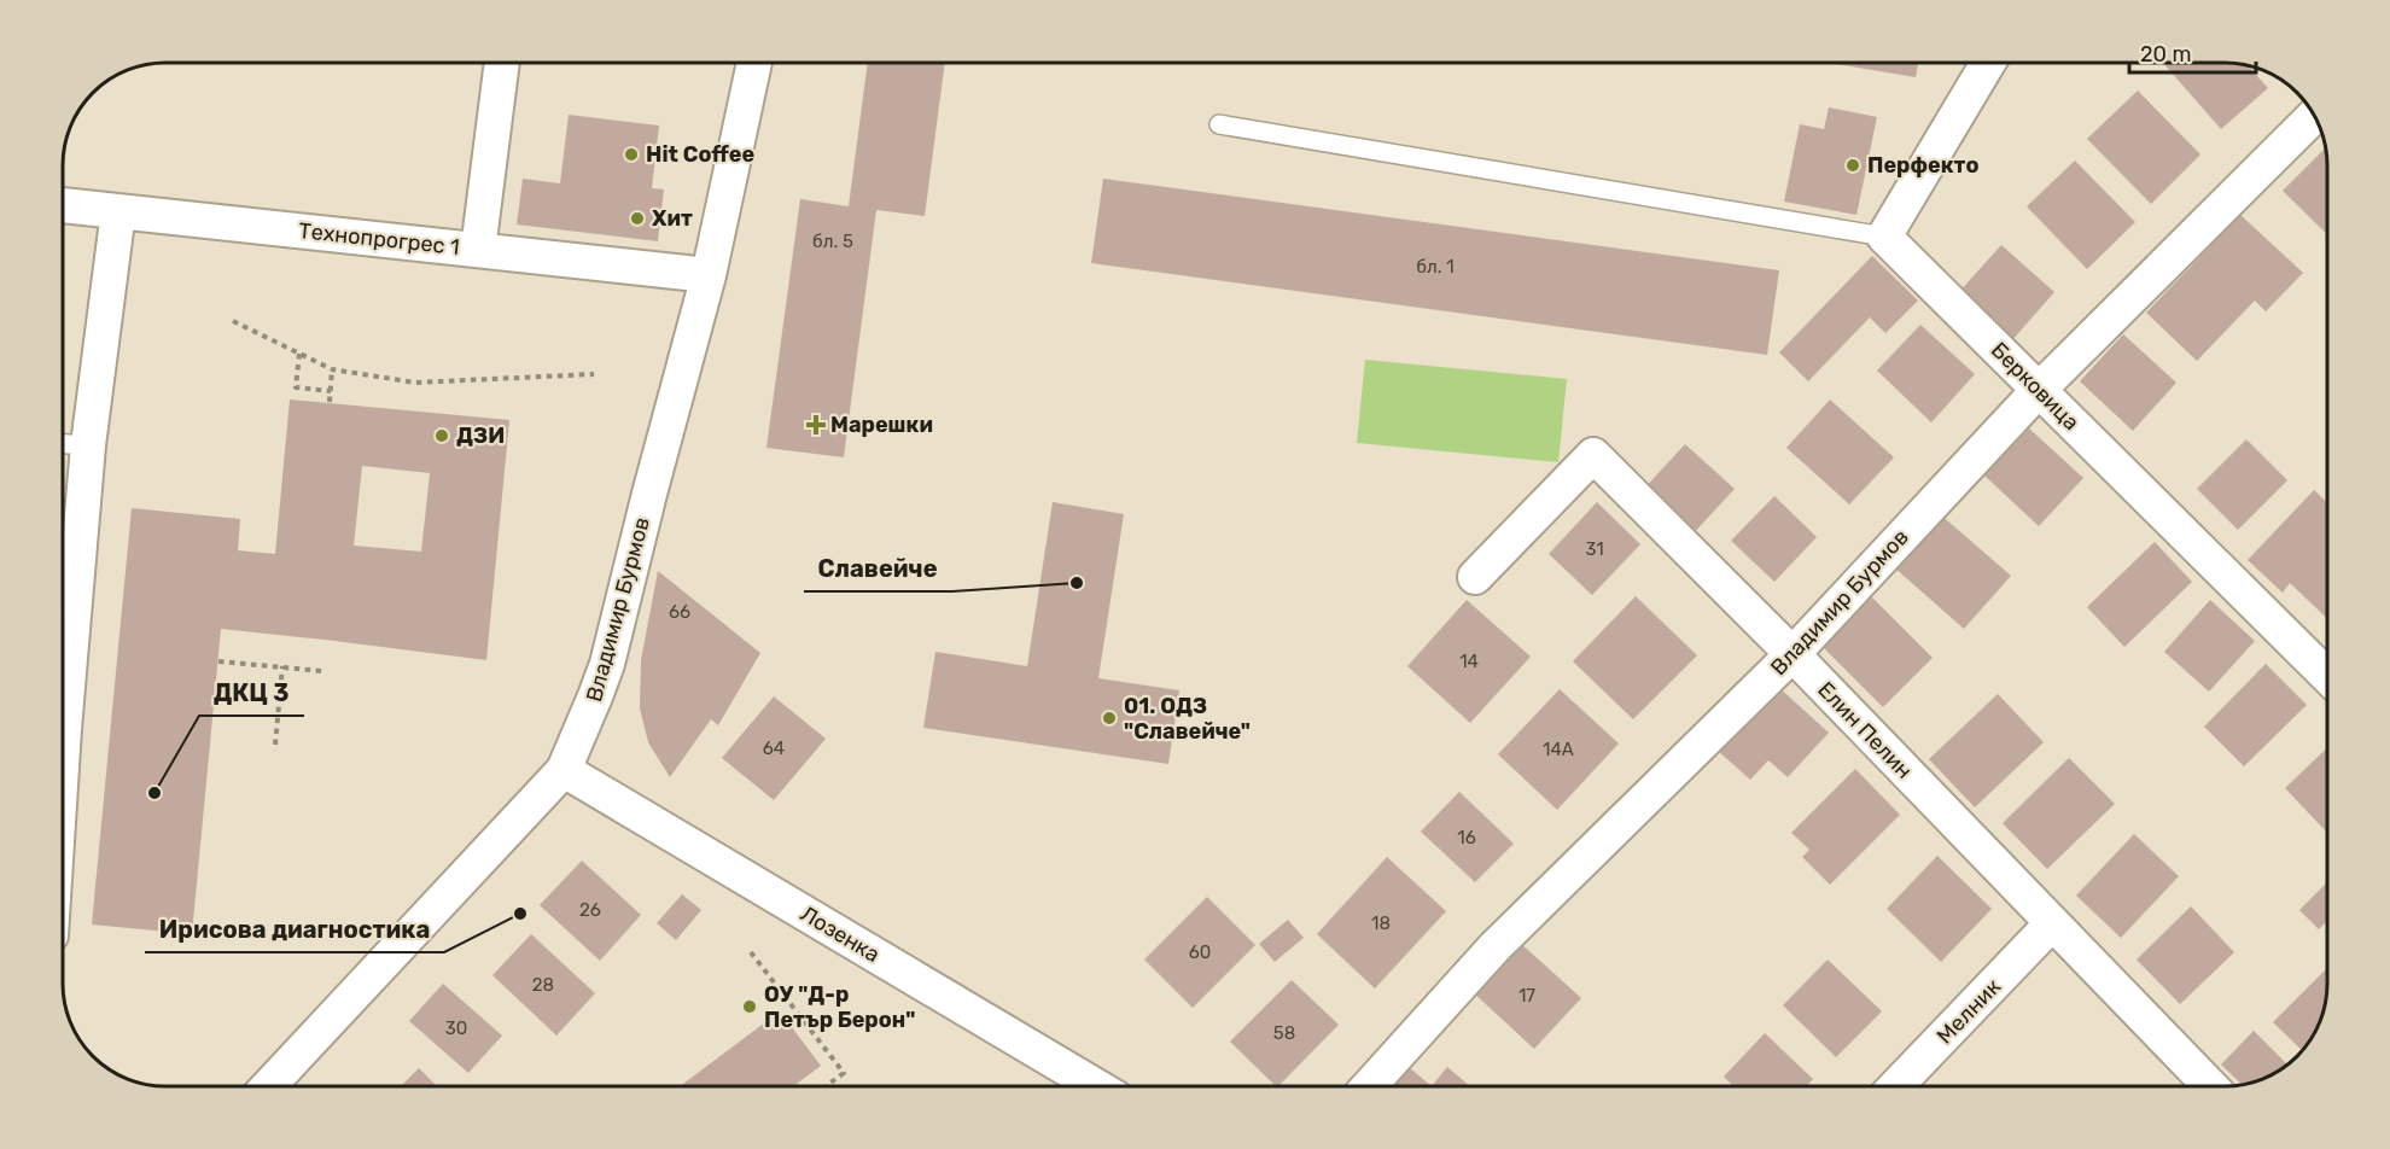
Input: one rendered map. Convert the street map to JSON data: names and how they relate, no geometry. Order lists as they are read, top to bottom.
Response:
{
  "streets": {
    "street": [
      "Технопрогрес 1",
      "Берковица",
      "Владимир Бурмов",
      "Елин Пелин",
      "Лозенка",
      "Мелник"
    ]
  },
  "crossings": [
    ["Технопрогрес 1", "Владимир Бурмов"],
    ["Берковица", "Владимир Бурмов"],
    ["Владимир Бурмов", "Елин Пелин"],
    ["Владимир Бурмов", "Лозенка"],
    ["Елин Пелин", "Мелник"]
  ],
  "places": {
    "other": [
      "Hit Coffee",
      "Перфекто",
      "Хит",
      "ДЗИ",
      "Славейче",
      "01. ОДЗ \"Славейче\"",
      "ДКЦ 3",
      "Ирисова диагностика",
      "ОУ \"Д-р Петър Берон\""
    ],
    "health": ["Марешки"]
  },
  "house_numbers": [
    "бл. 5",
    "бл. 1",
    "31",
    "66",
    "14",
    "64",
    "14А",
    "16",
    "26",
    "18",
    "60",
    "28",
    "17",
    "30",
    "58"
  ],
  "scale_bar": "20 m"
}
